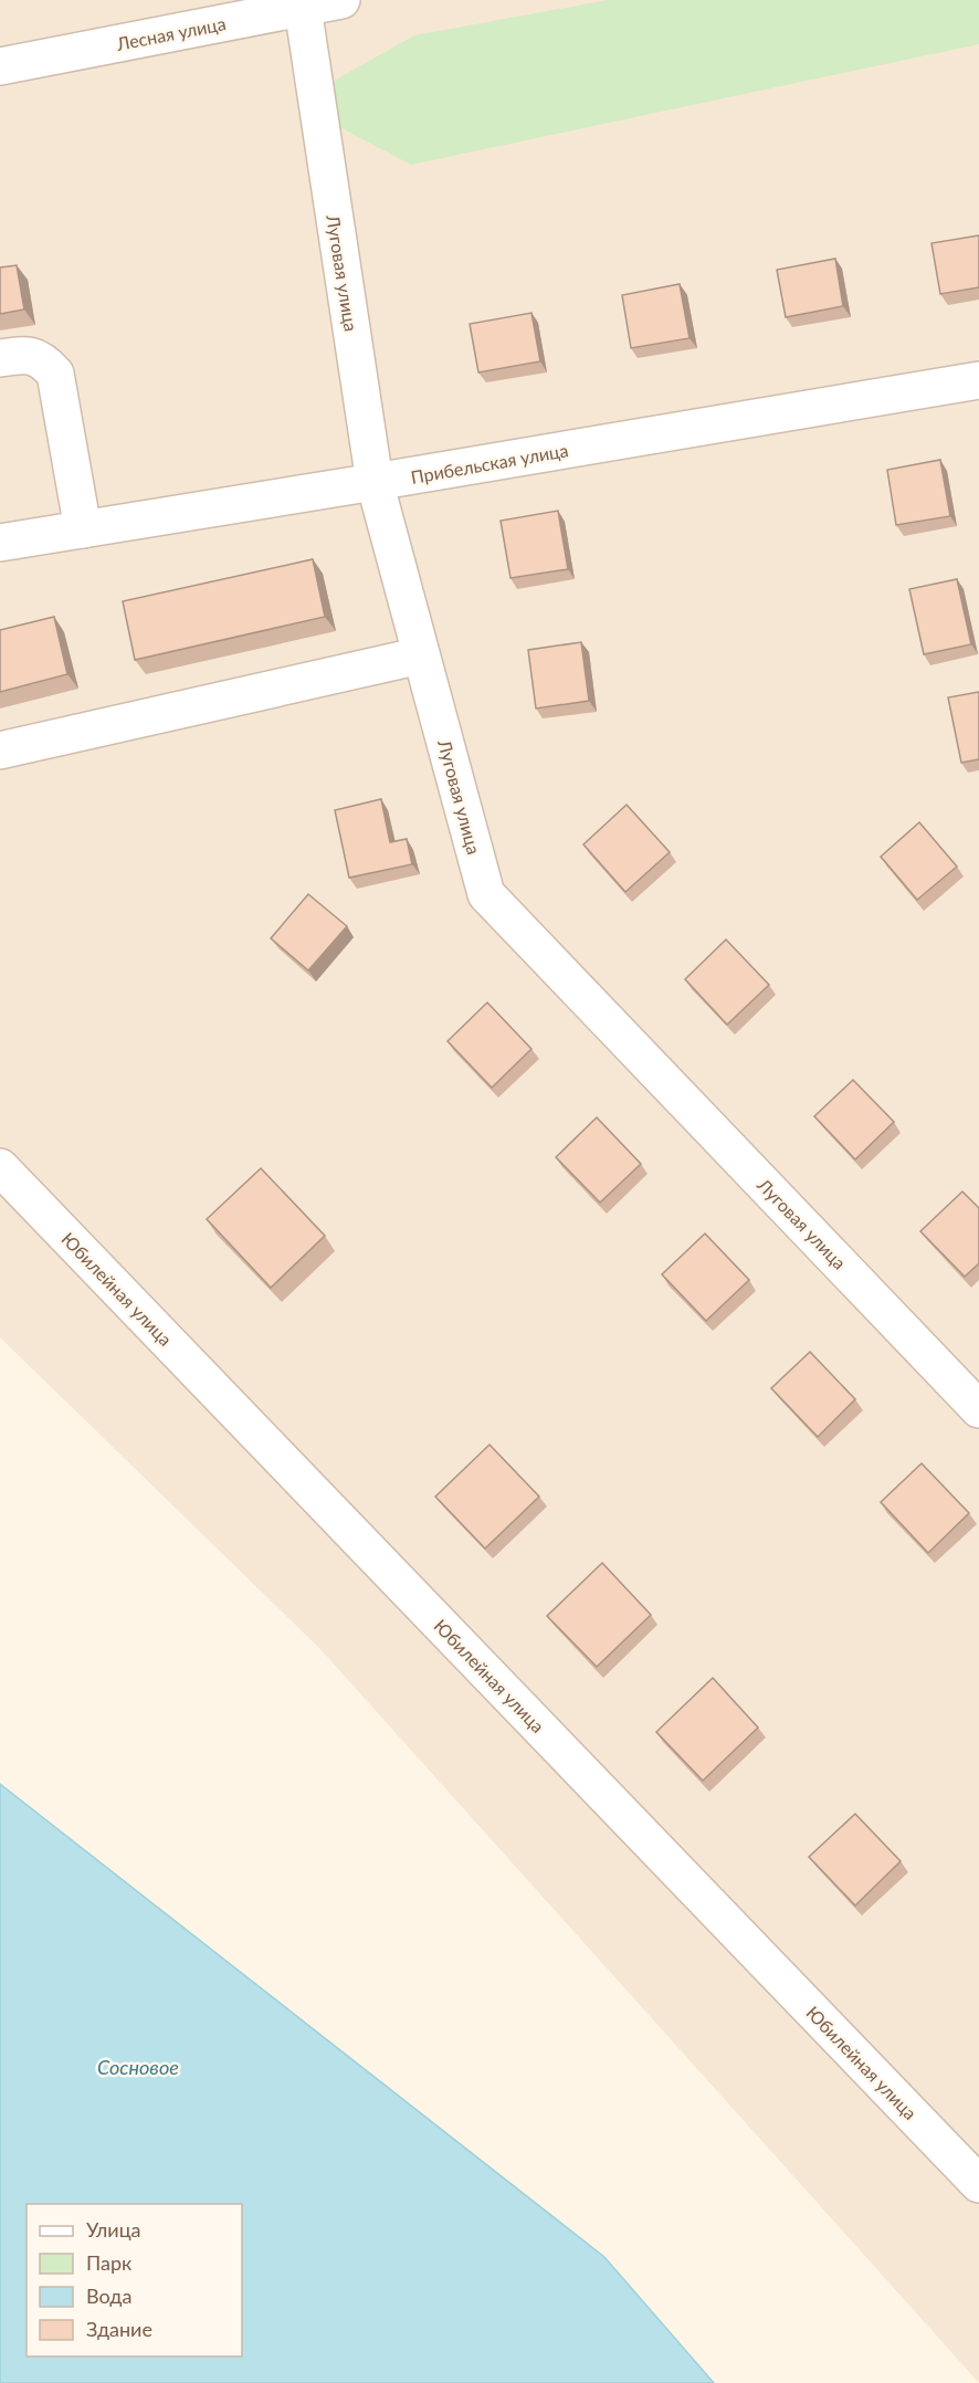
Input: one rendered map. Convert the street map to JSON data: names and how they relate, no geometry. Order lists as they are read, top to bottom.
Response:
{
  "streets": {
    "street": [
      "Лесная улица",
      "Луговая улица",
      "Прибельская улица",
      "Юбилейная улица"
    ]
  },
  "crossings": [
    ["Лесная улица", "Луговая улица"],
    ["Луговая улица", "Прибельская улица"]
  ],
  "water": ["Сосновое"],
  "legend": [
    "Улица",
    "Парк",
    "Вода",
    "Здание"
  ]
}
